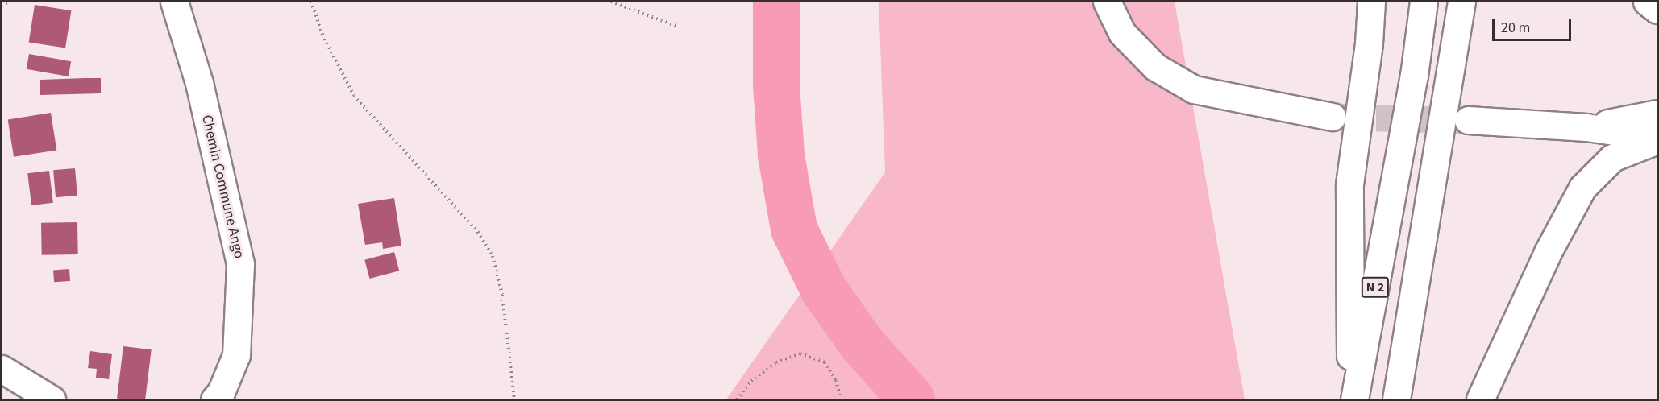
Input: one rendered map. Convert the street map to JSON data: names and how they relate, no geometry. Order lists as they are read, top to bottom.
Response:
{
  "streets": {
    "main road": ["Chemin Commune Ango", "N 2"]
  },
  "scale_bar": "20 m"
}
